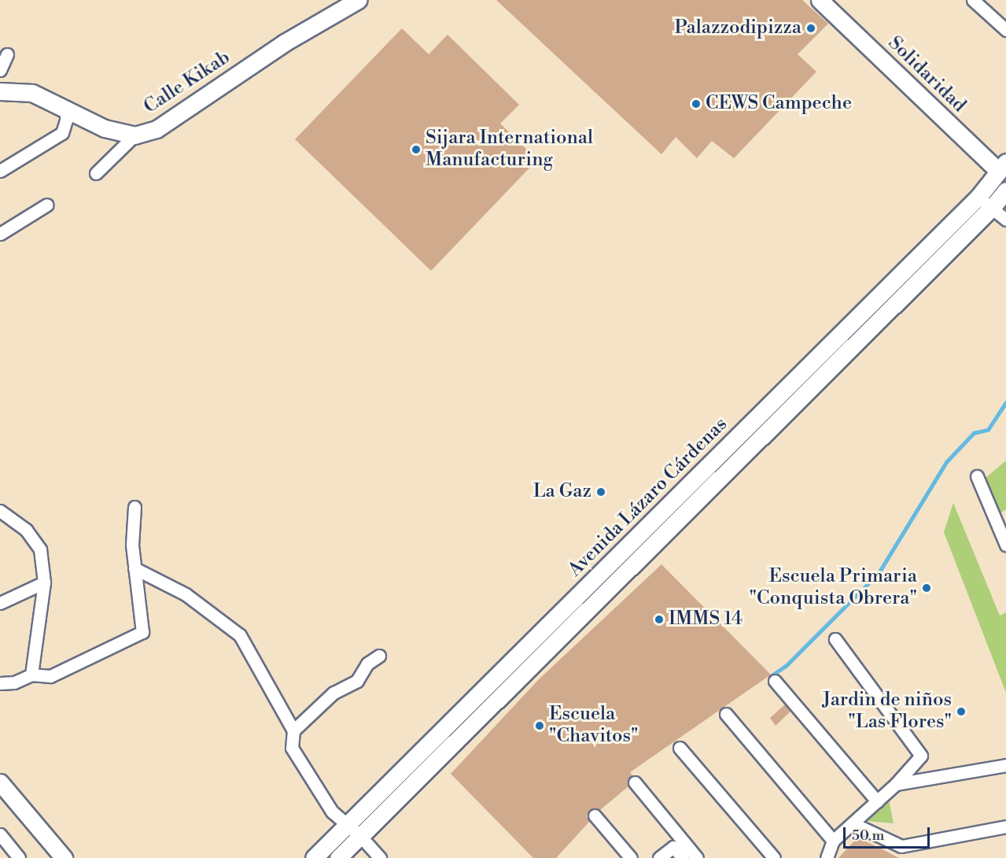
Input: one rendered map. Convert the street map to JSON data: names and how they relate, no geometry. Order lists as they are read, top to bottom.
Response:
{
  "streets": {
    "main road": ["Solidaridad", "Calle Kikab", "Avenida Lázaro Cárdenas"]
  },
  "crossings": [
    ["Solidaridad", "Avenida Lázaro Cárdenas"]
  ],
  "places": [
    "Palazzodipizza",
    "CEWS Campeche",
    "Sijara International Manufacturing",
    "La Gaz",
    "Escuela Primaria \"Conquista Obrera\"",
    "IMMS 14",
    "Jardin de niños \"Las Flores\"",
    "Escuela \"Chavitos\""
  ],
  "scale_bar": "50 m"
}
